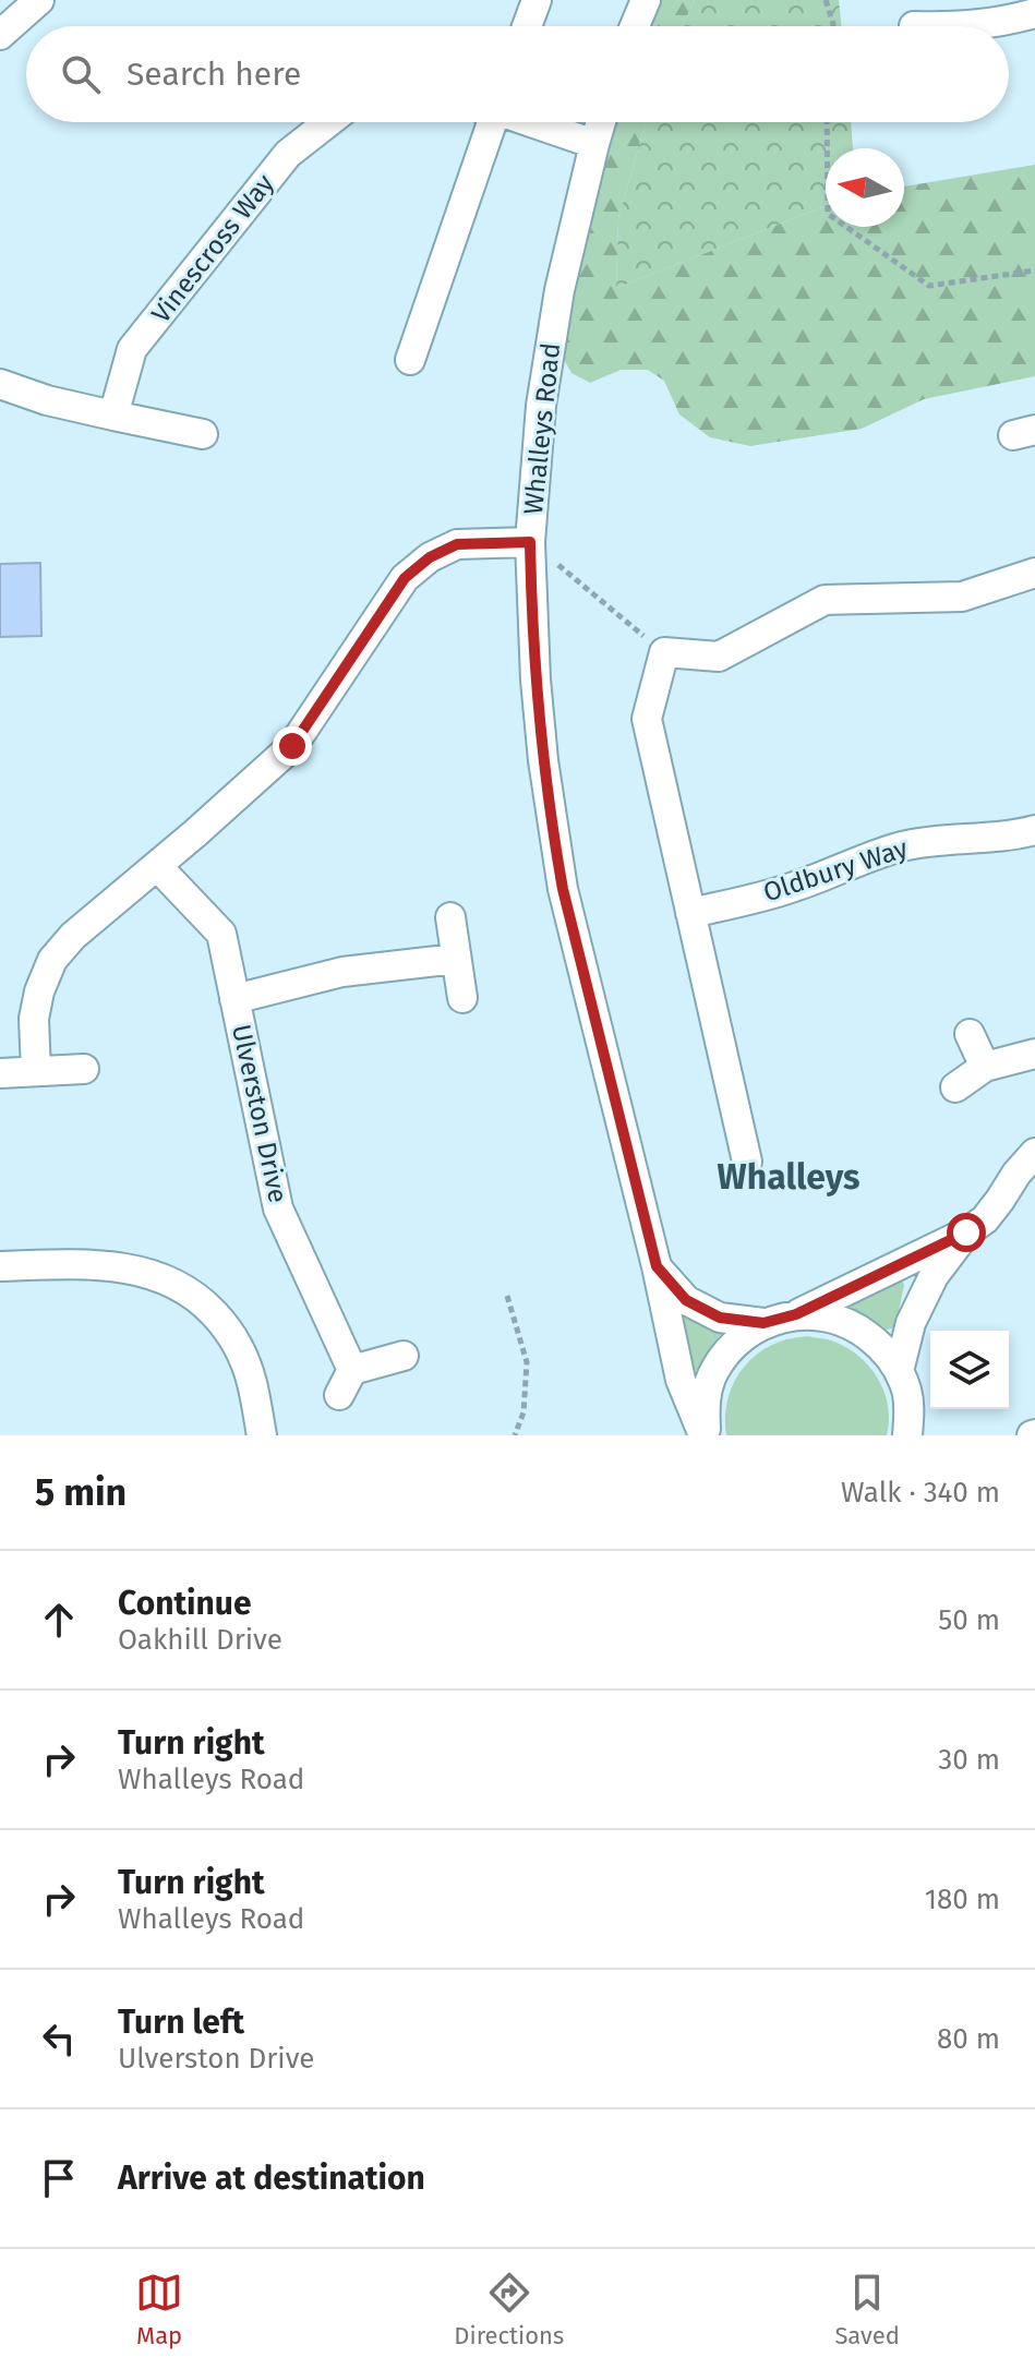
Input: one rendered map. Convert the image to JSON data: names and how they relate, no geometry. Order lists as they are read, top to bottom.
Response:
{
  "streets": {
    "street": [
      "Vinescross Way",
      "Whalleys Road",
      "Oldbury Way",
      "Ulverston Drive"
    ]
  },
  "districts": ["Whalleys"],
  "north": "left",
  "page": {
    "search": "Search here",
    "heading": ["5 min", "Walk · 340 m"],
    "list": [
      ["Continue", "Oakhill Drive", "50 m"],
      ["Turn right", "Whalleys Road", "30 m"],
      ["Turn right", "Whalleys Road", "180 m"],
      ["Turn left", "Ulverston Drive", "80 m"],
      "Arrive at destination"
    ],
    "nav": ["Map", "Directions", "Saved"]
  }
}
